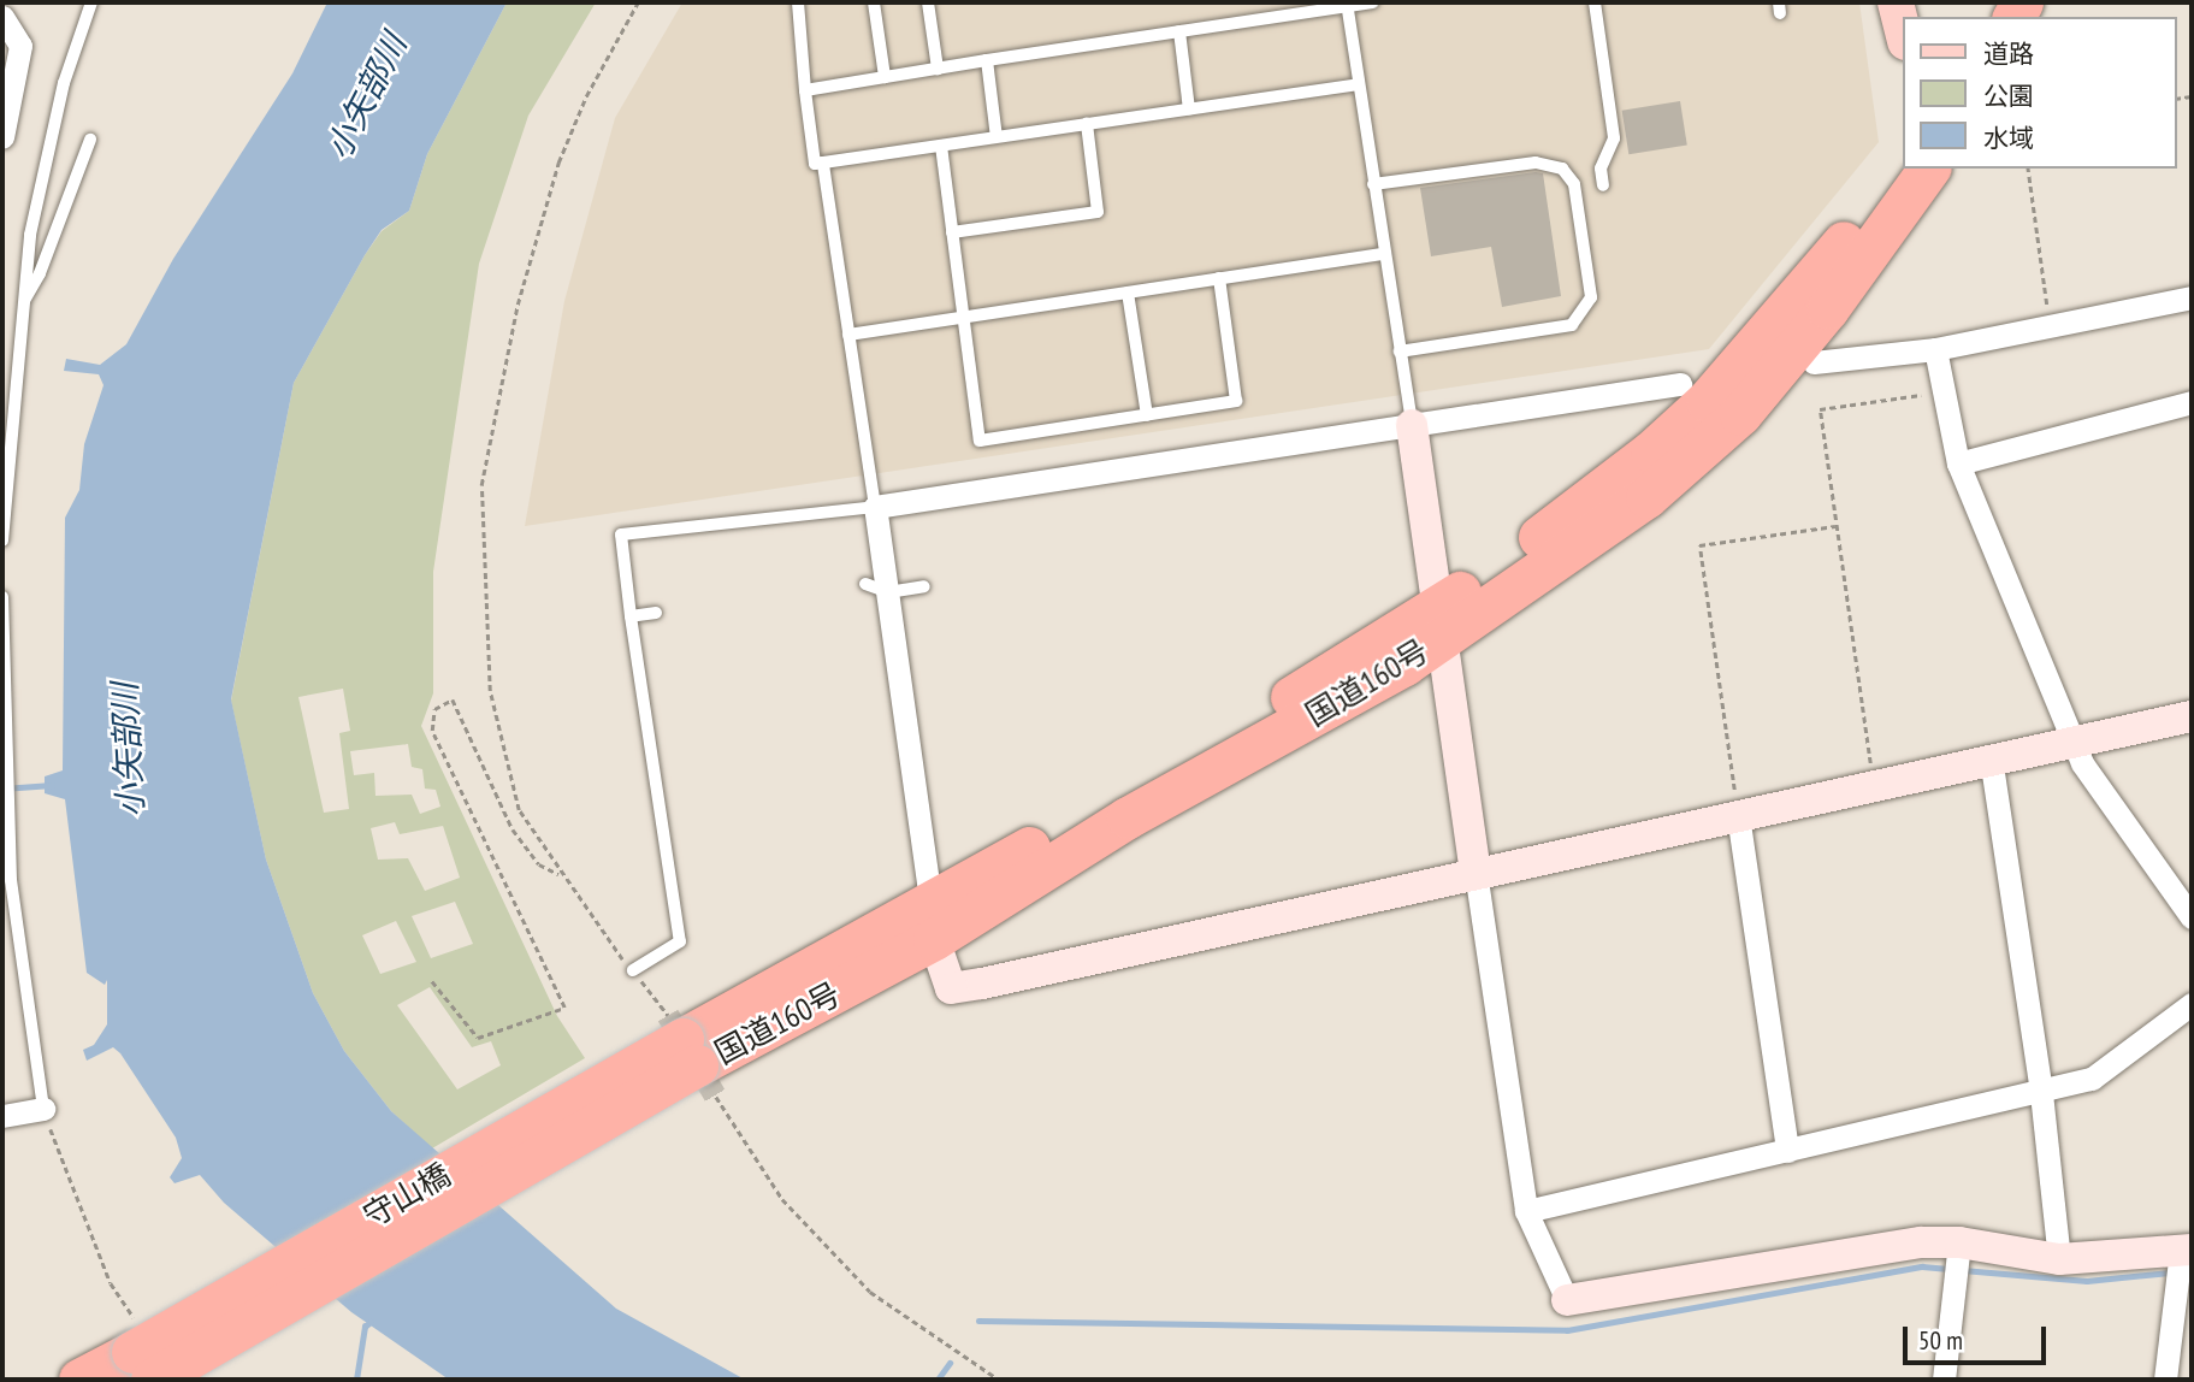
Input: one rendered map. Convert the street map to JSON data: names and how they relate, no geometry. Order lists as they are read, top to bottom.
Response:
{
  "streets": {
    "highway": ["国道160号", "守山橋"]
  },
  "crossings": [
    ["国道160号", "守山橋"]
  ],
  "water": ["小矢部川"],
  "legend": ["道路", "公園", "水域"],
  "scale_bar": "50 m"
}
